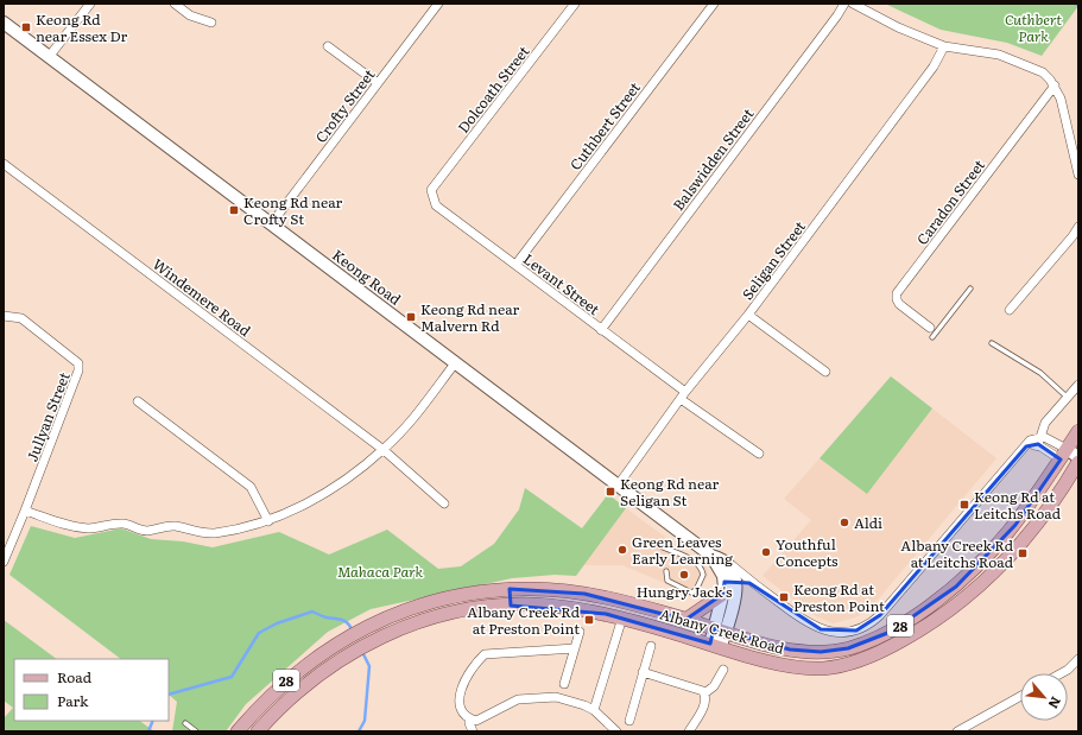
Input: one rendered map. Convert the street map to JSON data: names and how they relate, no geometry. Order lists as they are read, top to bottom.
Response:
{
  "streets": {
    "main road": ["28", "Albany Creek Road"],
    "street": [
      "Dolcoath Street",
      "Crofty Street",
      "Cuthbert Street",
      "Balswidden Street",
      "Caradon Street",
      "Seligan Street",
      "Keong Road",
      "Levant Street",
      "Windemere Road",
      "Jullyan Street"
    ]
  },
  "crossings": [
    ["Dolcoath Street", "Levant Street"],
    ["Crofty Street", "Keong Road"],
    ["Cuthbert Street", "Levant Street"],
    ["Balswidden Street", "Levant Street"],
    ["Seligan Street", "Keong Road"],
    ["Seligan Street", "Levant Street"]
  ],
  "parks": ["Cuthbert Park", "Mahaca Park"],
  "places": {
    "transit": [
      "Keong Rd near Essex Dr",
      "Keong Rd near Crofty St",
      "Keong Rd near Malvern Rd",
      "Keong Rd near Seligan St",
      "Keong Rd at Leitchs Road",
      "Albany Creek Rd at Leitchs Road",
      "Keong Rd at Preston Point",
      "Albany Creek Rd at Preston Point"
    ],
    "other": [
      "Aldi",
      "Green Leaves Early Learning",
      "Youthful Concepts",
      "Hungry Jack's"
    ]
  },
  "legend": ["Road", "Park"],
  "north": "bottom right"
}
